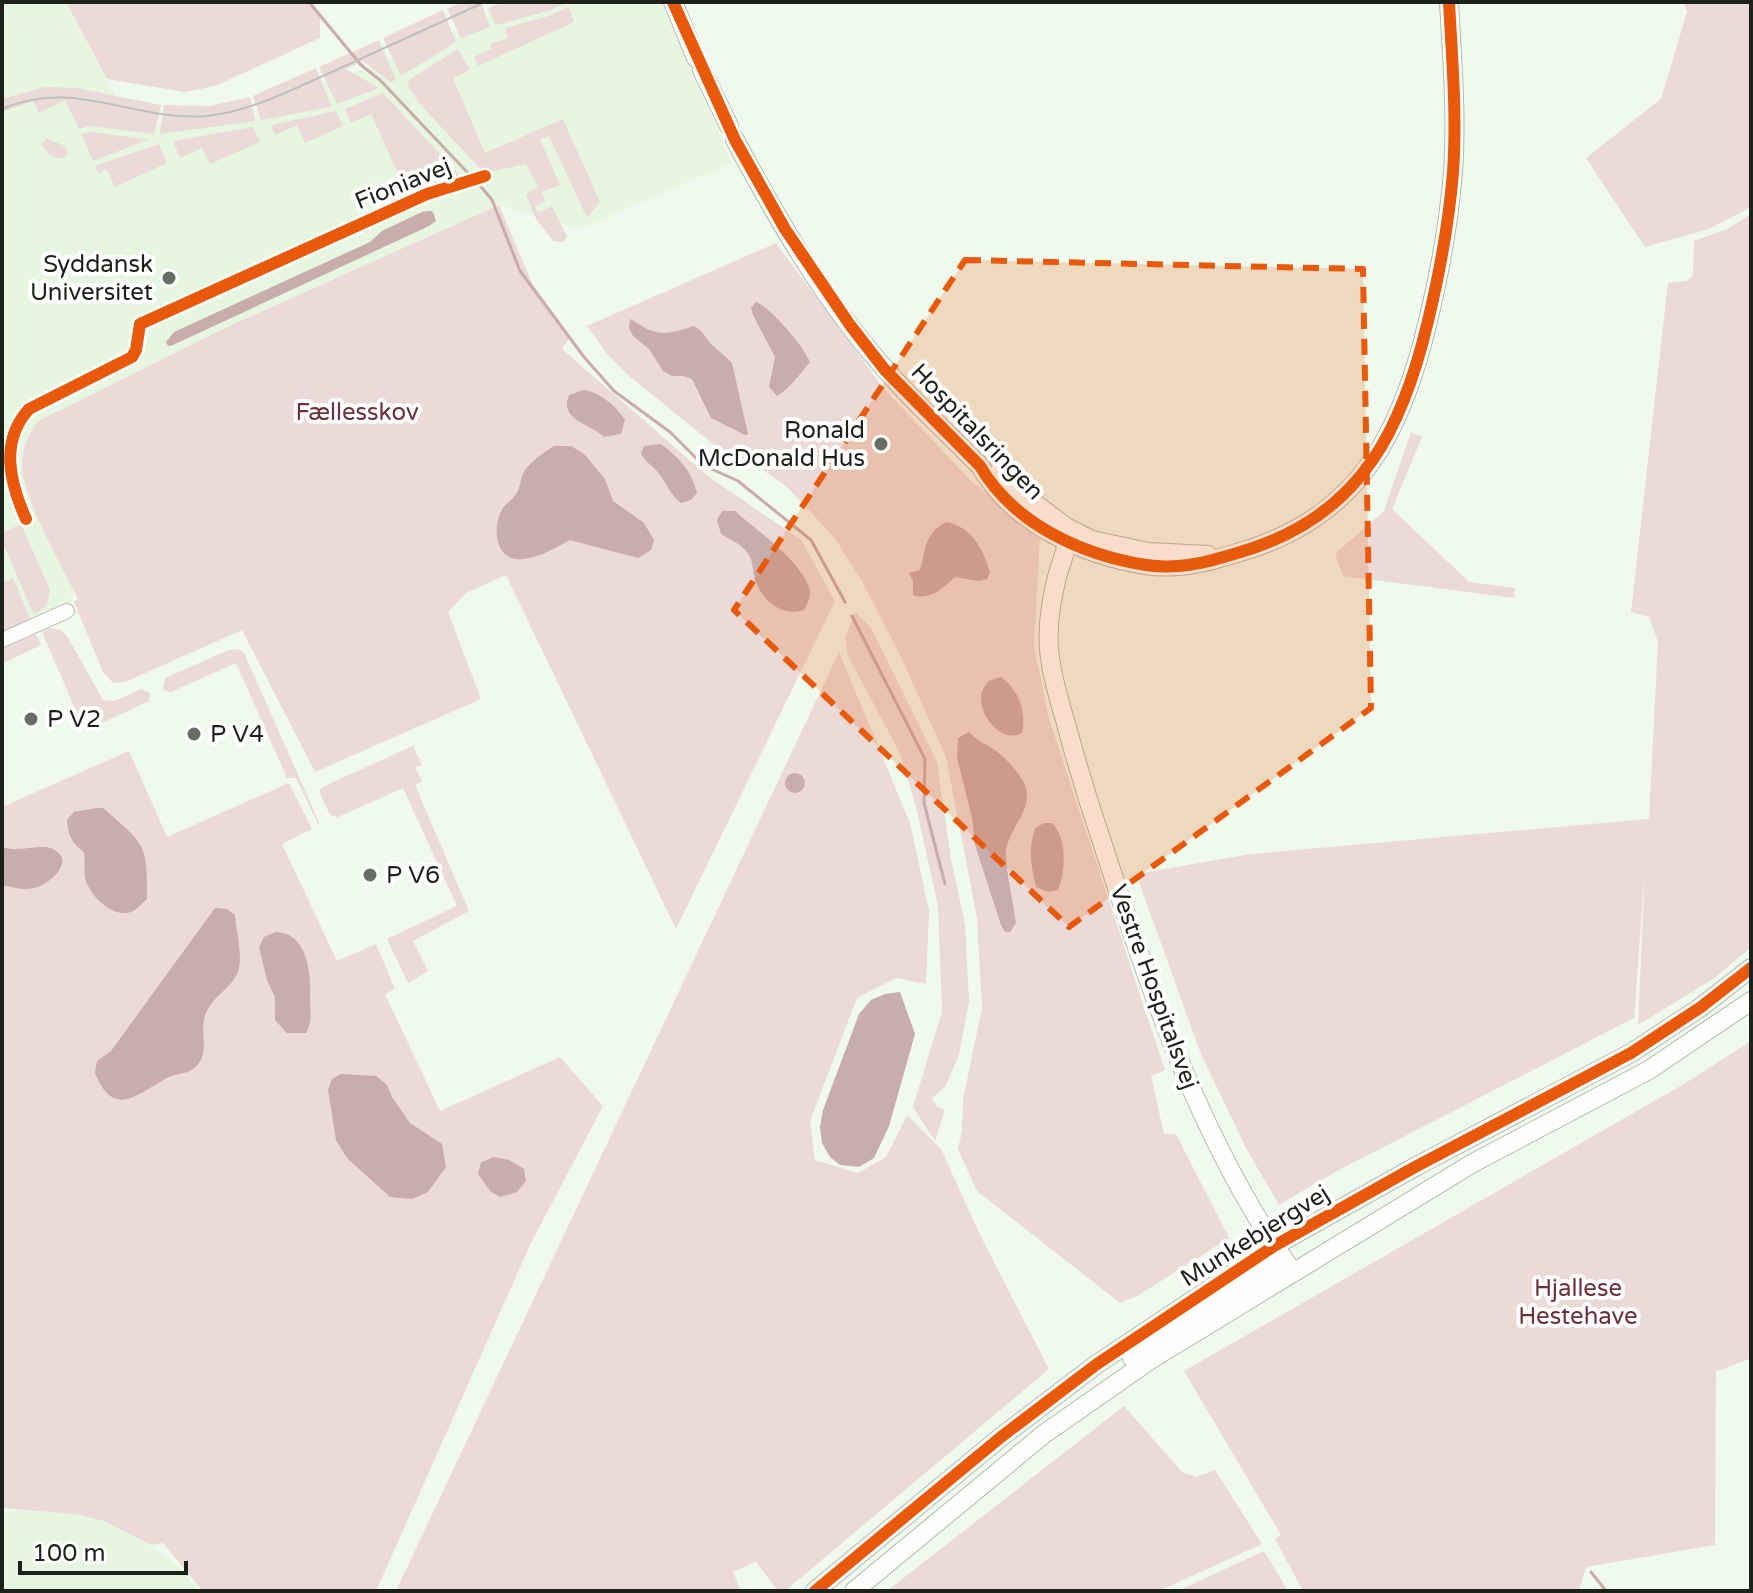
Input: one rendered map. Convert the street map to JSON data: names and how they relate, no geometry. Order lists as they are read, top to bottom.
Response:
{
  "streets": {
    "street": ["Hospitalsringen", "Vestre Hospitalsvej", "Munkebjergvej"],
    "cycle path": ["Fioniavej"]
  },
  "crossings": [
    ["Hospitalsringen", "Vestre Hospitalsvej"],
    ["Vestre Hospitalsvej", "Munkebjergvej"]
  ],
  "parks": ["Fællesskov", "Hjallese Hestehave"],
  "places": [
    "Syddansk Universitet",
    "Ronald McDonald Hus",
    "P V2",
    "P V4",
    "P V6"
  ],
  "scale_bar": "100 m"
}
